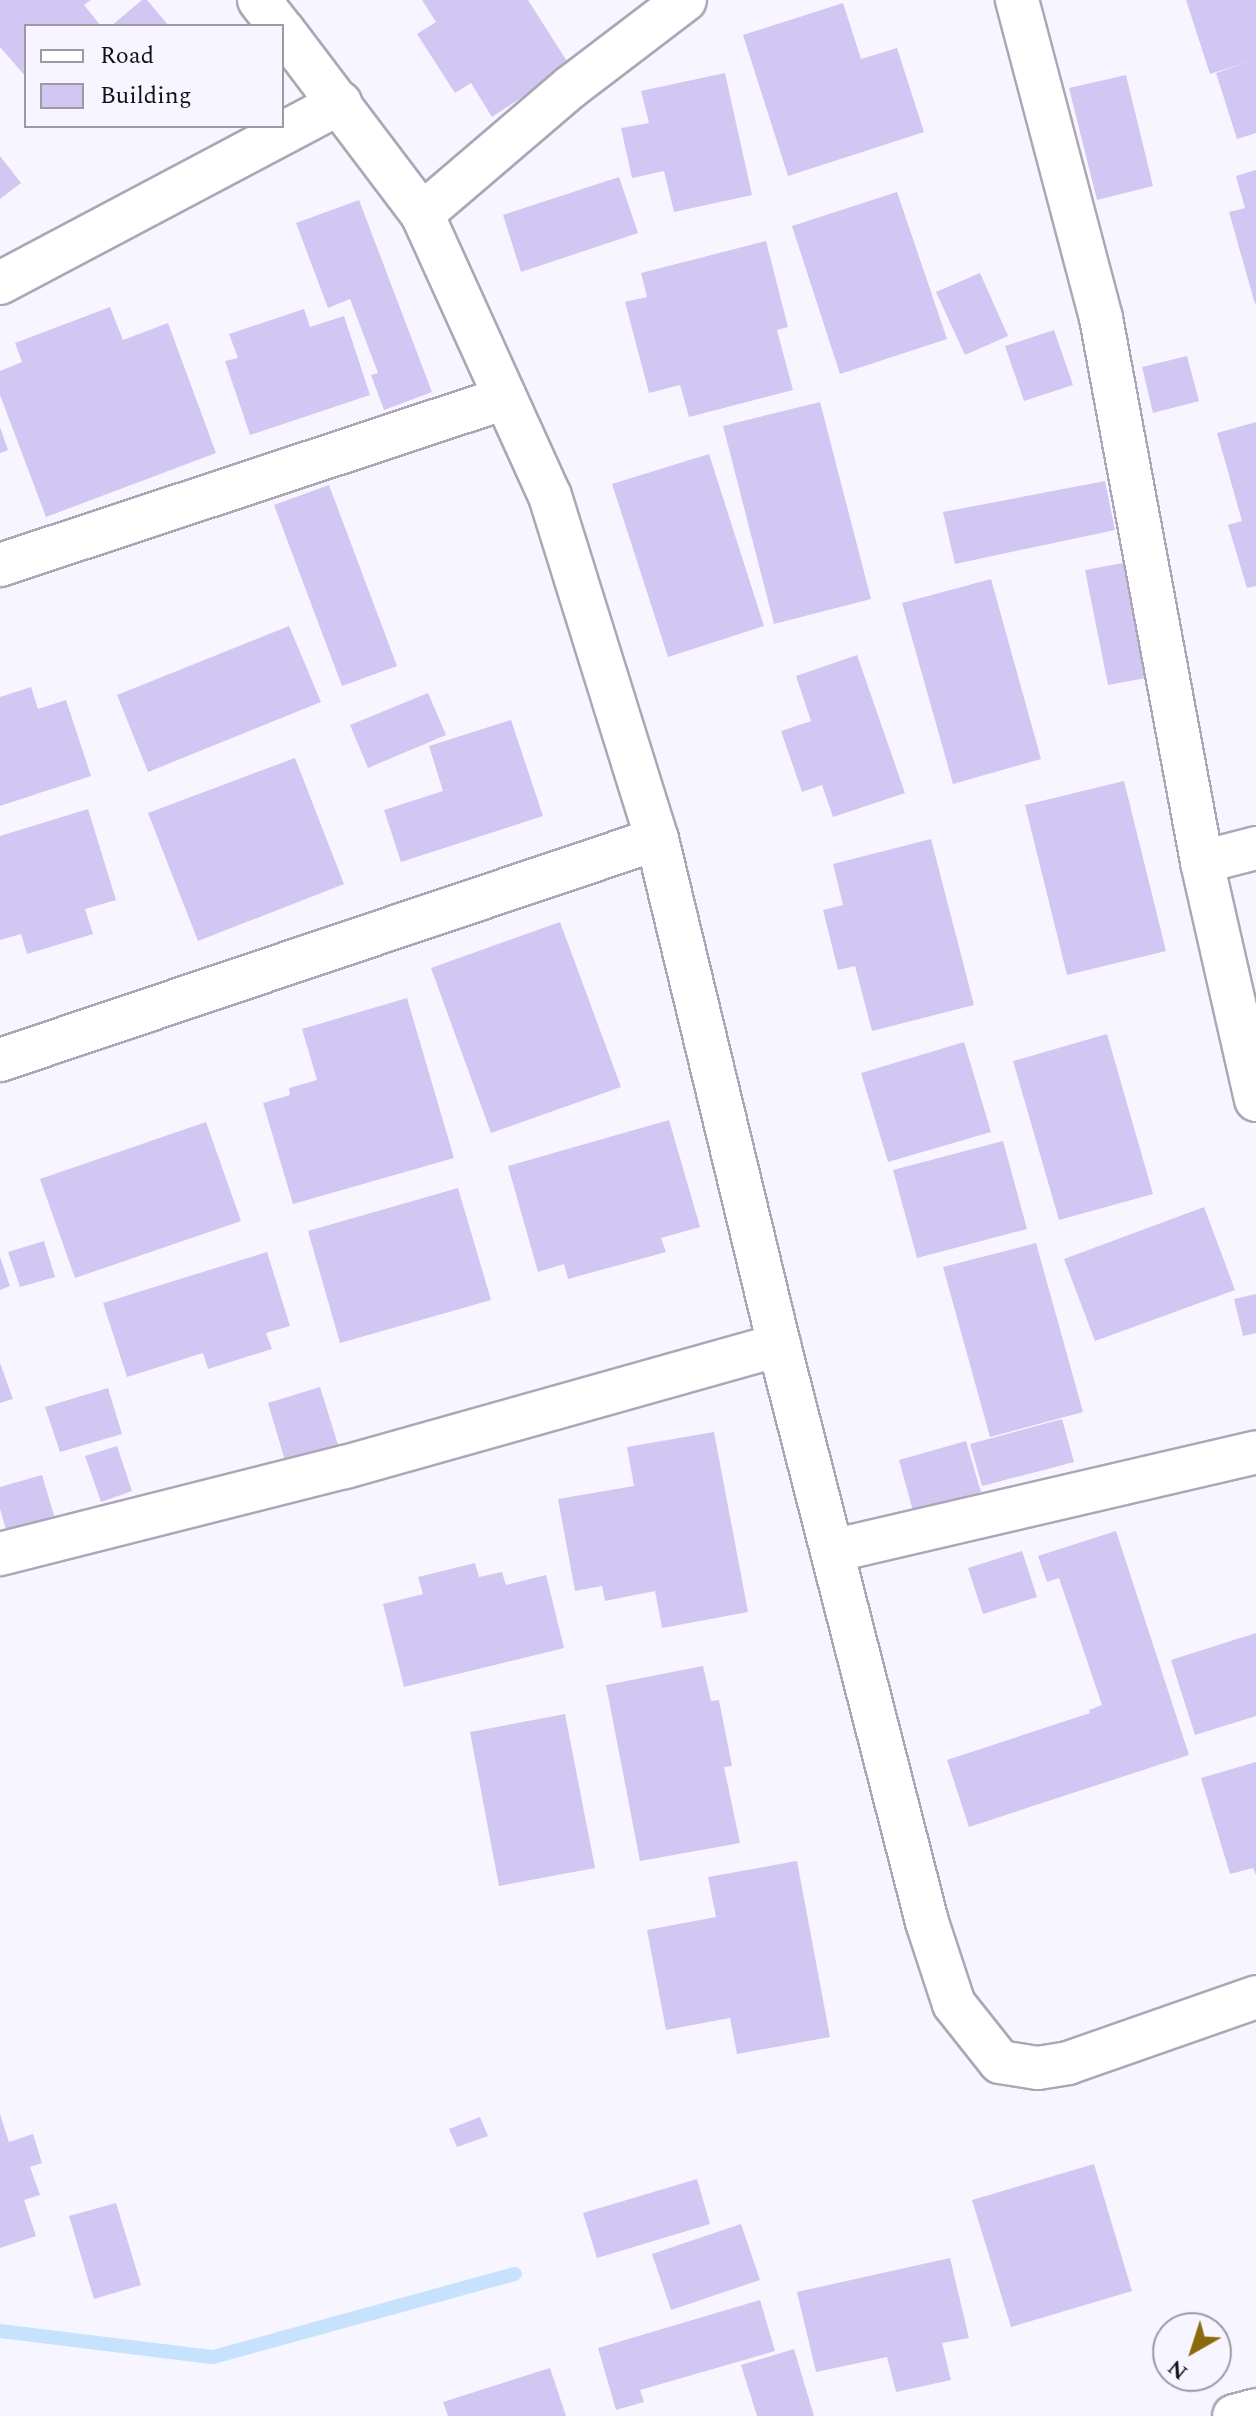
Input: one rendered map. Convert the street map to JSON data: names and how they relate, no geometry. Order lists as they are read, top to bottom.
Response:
{
  "legend": ["Road", "Building"],
  "north": "bottom left"
}
